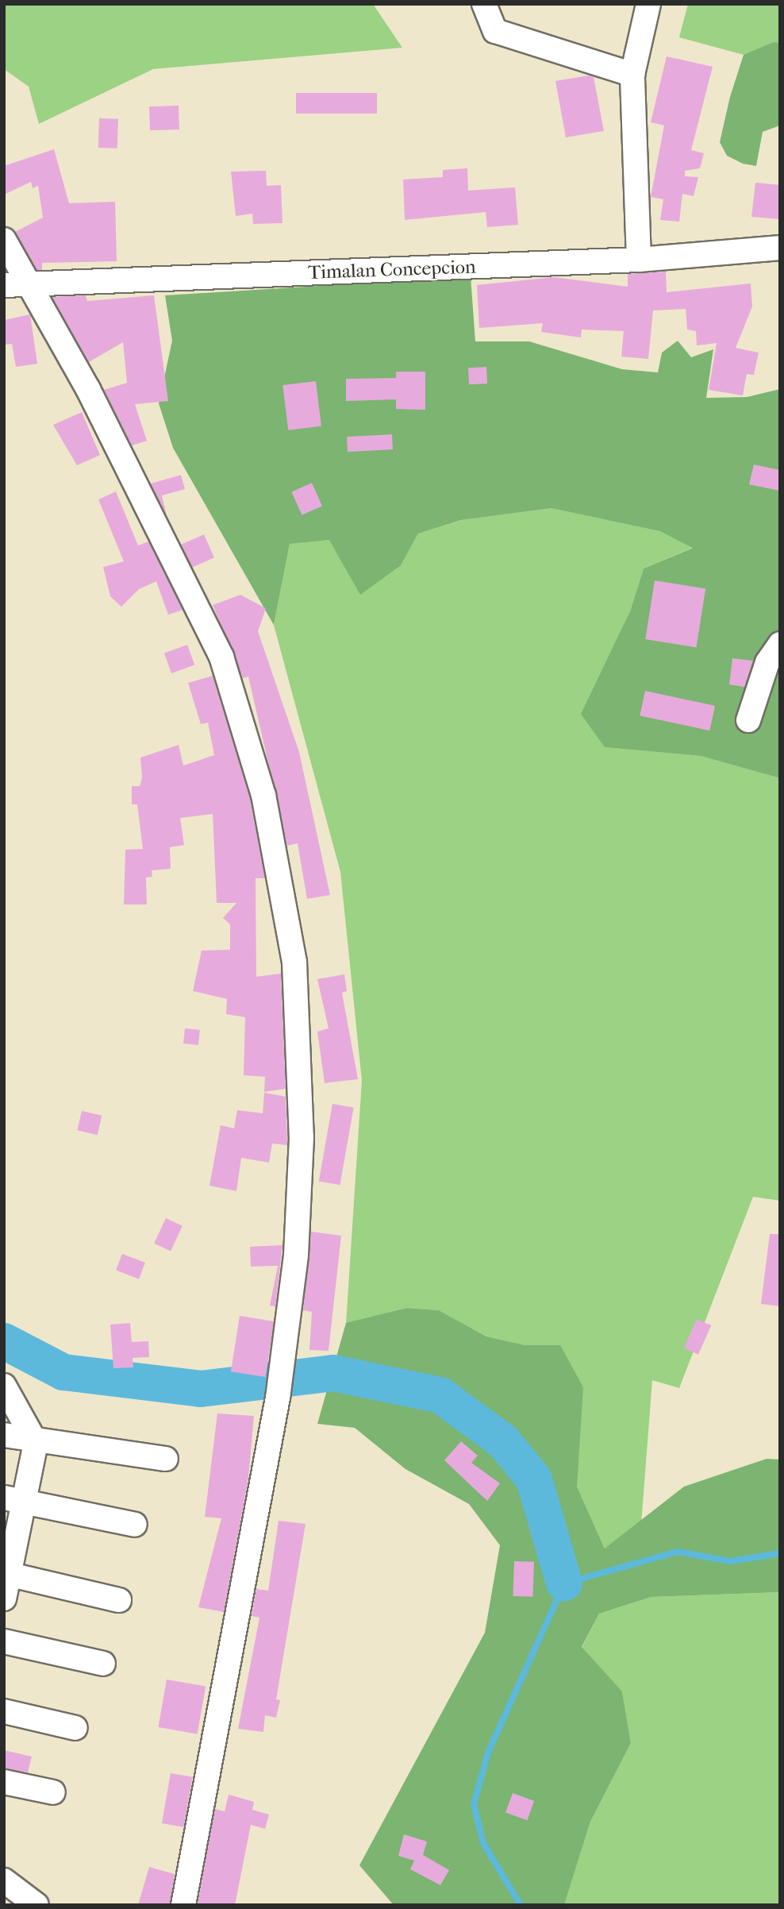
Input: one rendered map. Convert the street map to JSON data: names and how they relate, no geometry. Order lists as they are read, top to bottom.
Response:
{
  "streets": {
    "street": ["Timalan Concepcion"]
  }
}
